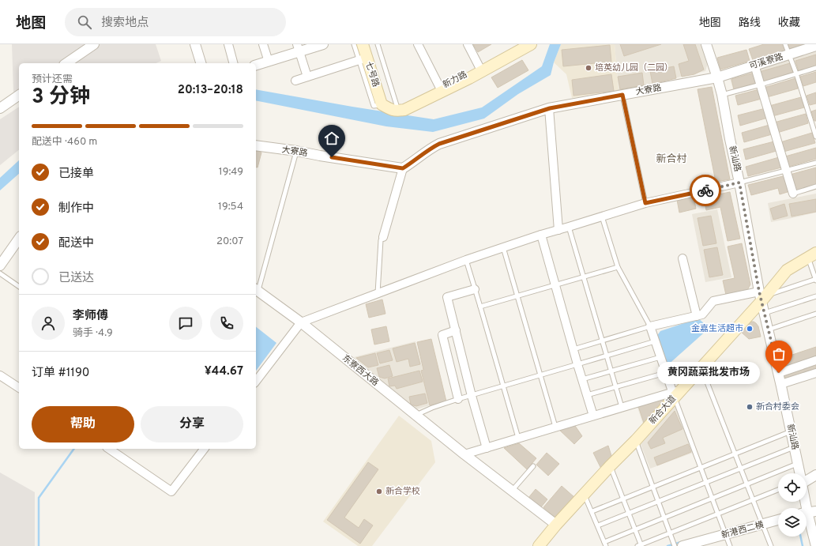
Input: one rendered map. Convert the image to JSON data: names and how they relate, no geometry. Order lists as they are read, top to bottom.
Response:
{
  "streets": {
    "main road": ["七号路", "新力路", "新合大道"],
    "street": [
      "可溪寮路",
      "大寮路",
      "新汕路",
      "东寮西大路",
      "新港西二横"
    ]
  },
  "crossings": [
    ["可溪寮路", "大寮路"],
    ["可溪寮路", "新汕路"],
    ["七号路", "新力路"],
    ["大寮路", "新汕路"],
    ["新汕路", "新合大道"],
    ["东寮西大路", "新合大道"]
  ],
  "districts": ["新合村"],
  "places": [
    "培英幼儿园（二园）",
    "金嘉生活超市",
    "黄冈蔬菜批发市场",
    "新合村委会",
    "新合学校"
  ],
  "page": {
    "header": "地图",
    "search": "搜索地点",
    "nav": ["地图", "路线", "收藏"],
    "heading": ["3 分钟", "预计还需", "20:13–20:18"],
    "panel": [
      "李师傅",
      "骑手 · 4.9",
      "订单 #1190",
      "¥44.67"
    ],
    "bar": "配送中 · 460 m",
    "list": [
      ["已接单", "19:49"],
      ["制作中", "19:54"],
      ["配送中", "20:07"],
      "已送达"
    ],
    "bubble": "黄冈蔬菜批发市场",
    "buttons": ["帮助", "分享"]
  }
}
